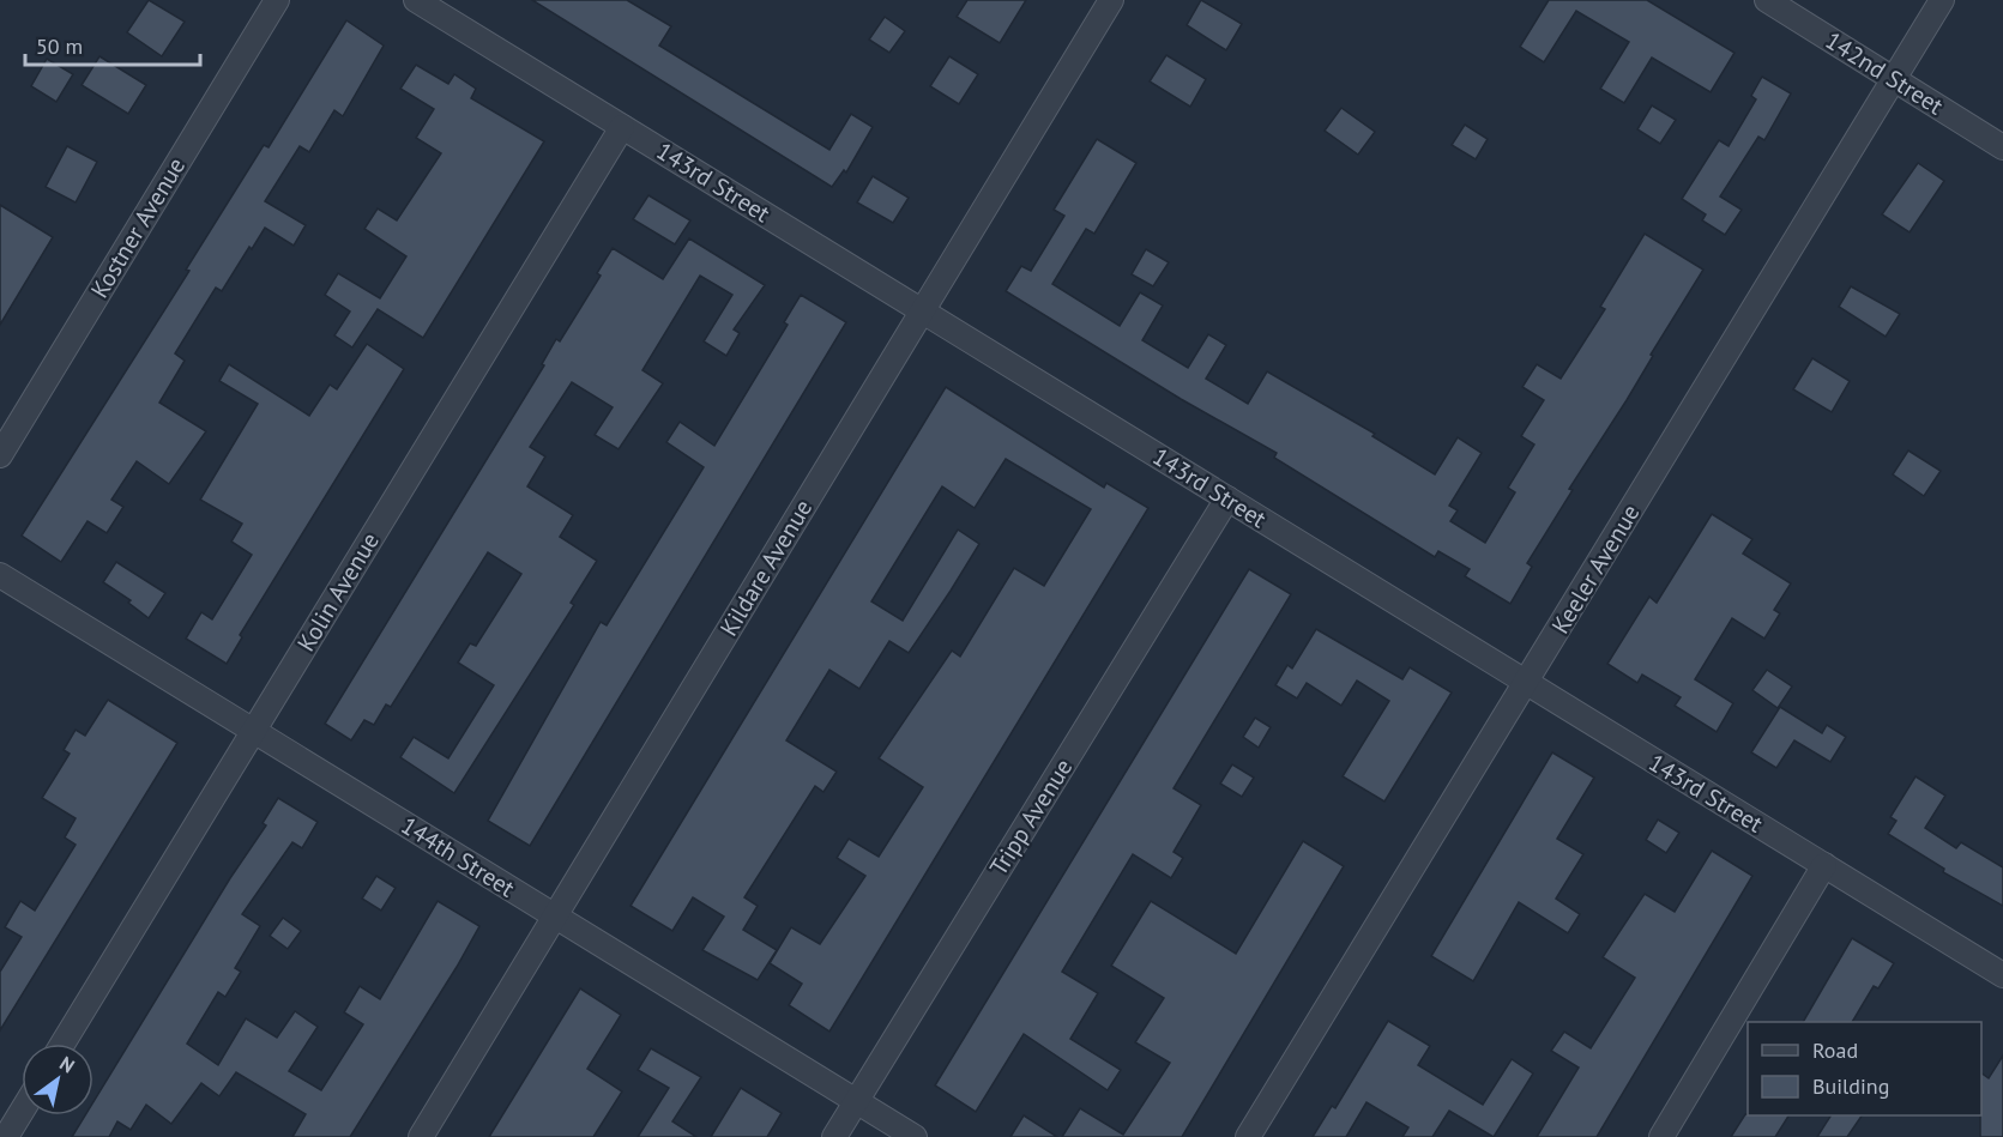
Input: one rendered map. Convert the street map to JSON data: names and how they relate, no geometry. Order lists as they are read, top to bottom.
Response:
{
  "streets": {
    "street": [
      "142nd Street",
      "143rd Street",
      "Kostner Avenue",
      "Kildare Avenue",
      "Keeler Avenue",
      "Kolin Avenue",
      "Tripp Avenue",
      "144th Street"
    ]
  },
  "crossings": [
    ["142nd Street", "Keeler Avenue"],
    ["143rd Street", "Kildare Avenue"],
    ["143rd Street", "Keeler Avenue"],
    ["143rd Street", "Kolin Avenue"],
    ["143rd Street", "Tripp Avenue"],
    ["Kildare Avenue", "144th Street"],
    ["Kolin Avenue", "144th Street"],
    ["Tripp Avenue", "144th Street"]
  ],
  "legend": ["Road", "Building"],
  "scale_bar": "50 m",
  "north": "top right"
}
